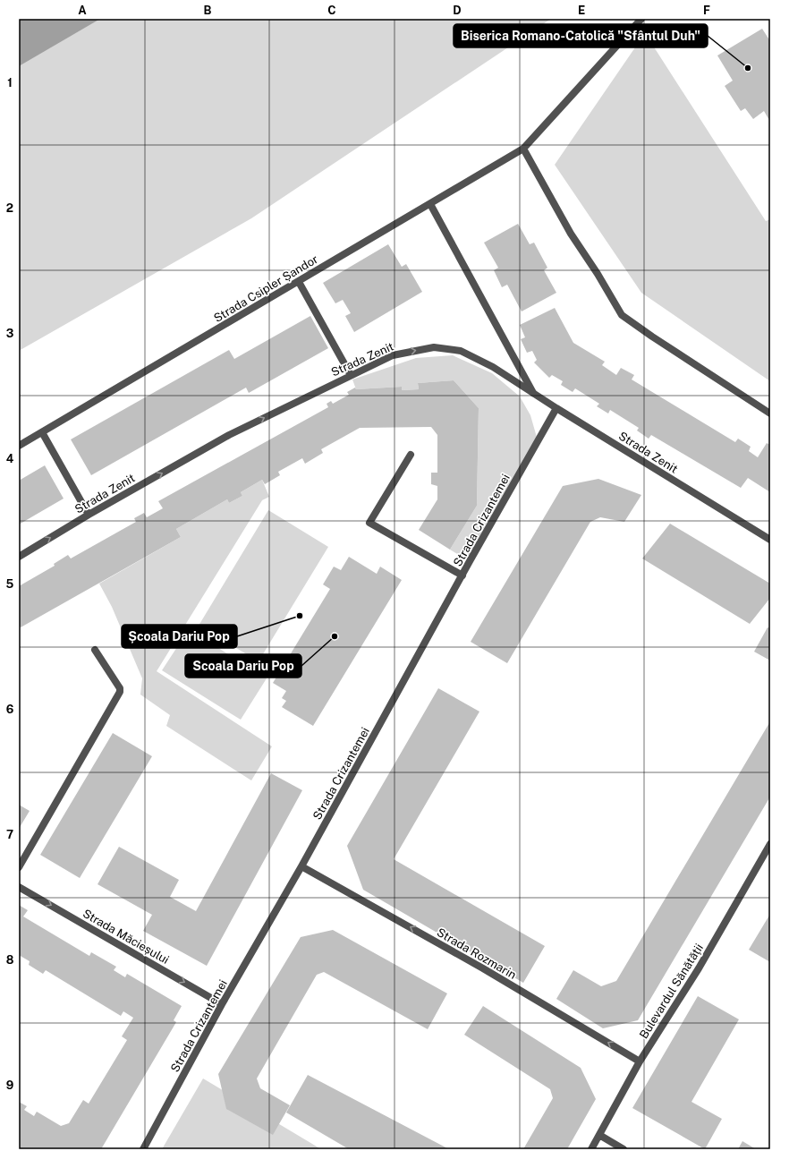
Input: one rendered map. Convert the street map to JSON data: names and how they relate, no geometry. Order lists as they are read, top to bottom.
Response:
{
  "streets": {
    "street": [
      "Strada Csipler Șandor",
      "Strada Zenit",
      "Strada Crizantemei",
      "Strada Măcieșului",
      "Strada Rozmarin",
      "Bulevardul Sănătății"
    ]
  },
  "crossings": [
    ["Strada Zenit", "Strada Crizantemei"],
    ["Strada Crizantemei", "Strada Măcieșului"],
    ["Strada Crizantemei", "Strada Rozmarin"],
    ["Strada Rozmarin", "Bulevardul Sănătății"]
  ],
  "one_way": ["Strada Zenit", "Strada Măcieșului", "Strada Rozmarin"],
  "places": ["Biserica Romano-Catolică \"Sfântul Duh\"", "Școala Dariu Pop", "Scoala Dariu Pop"],
  "grid": {
    "columns": [
      "A",
      "B",
      "C",
      "D",
      "E",
      "F"
    ],
    "rows": [
      "1",
      "2",
      "3",
      "4",
      "5",
      "6",
      "7",
      "8",
      "9"
    ]
  }
}
